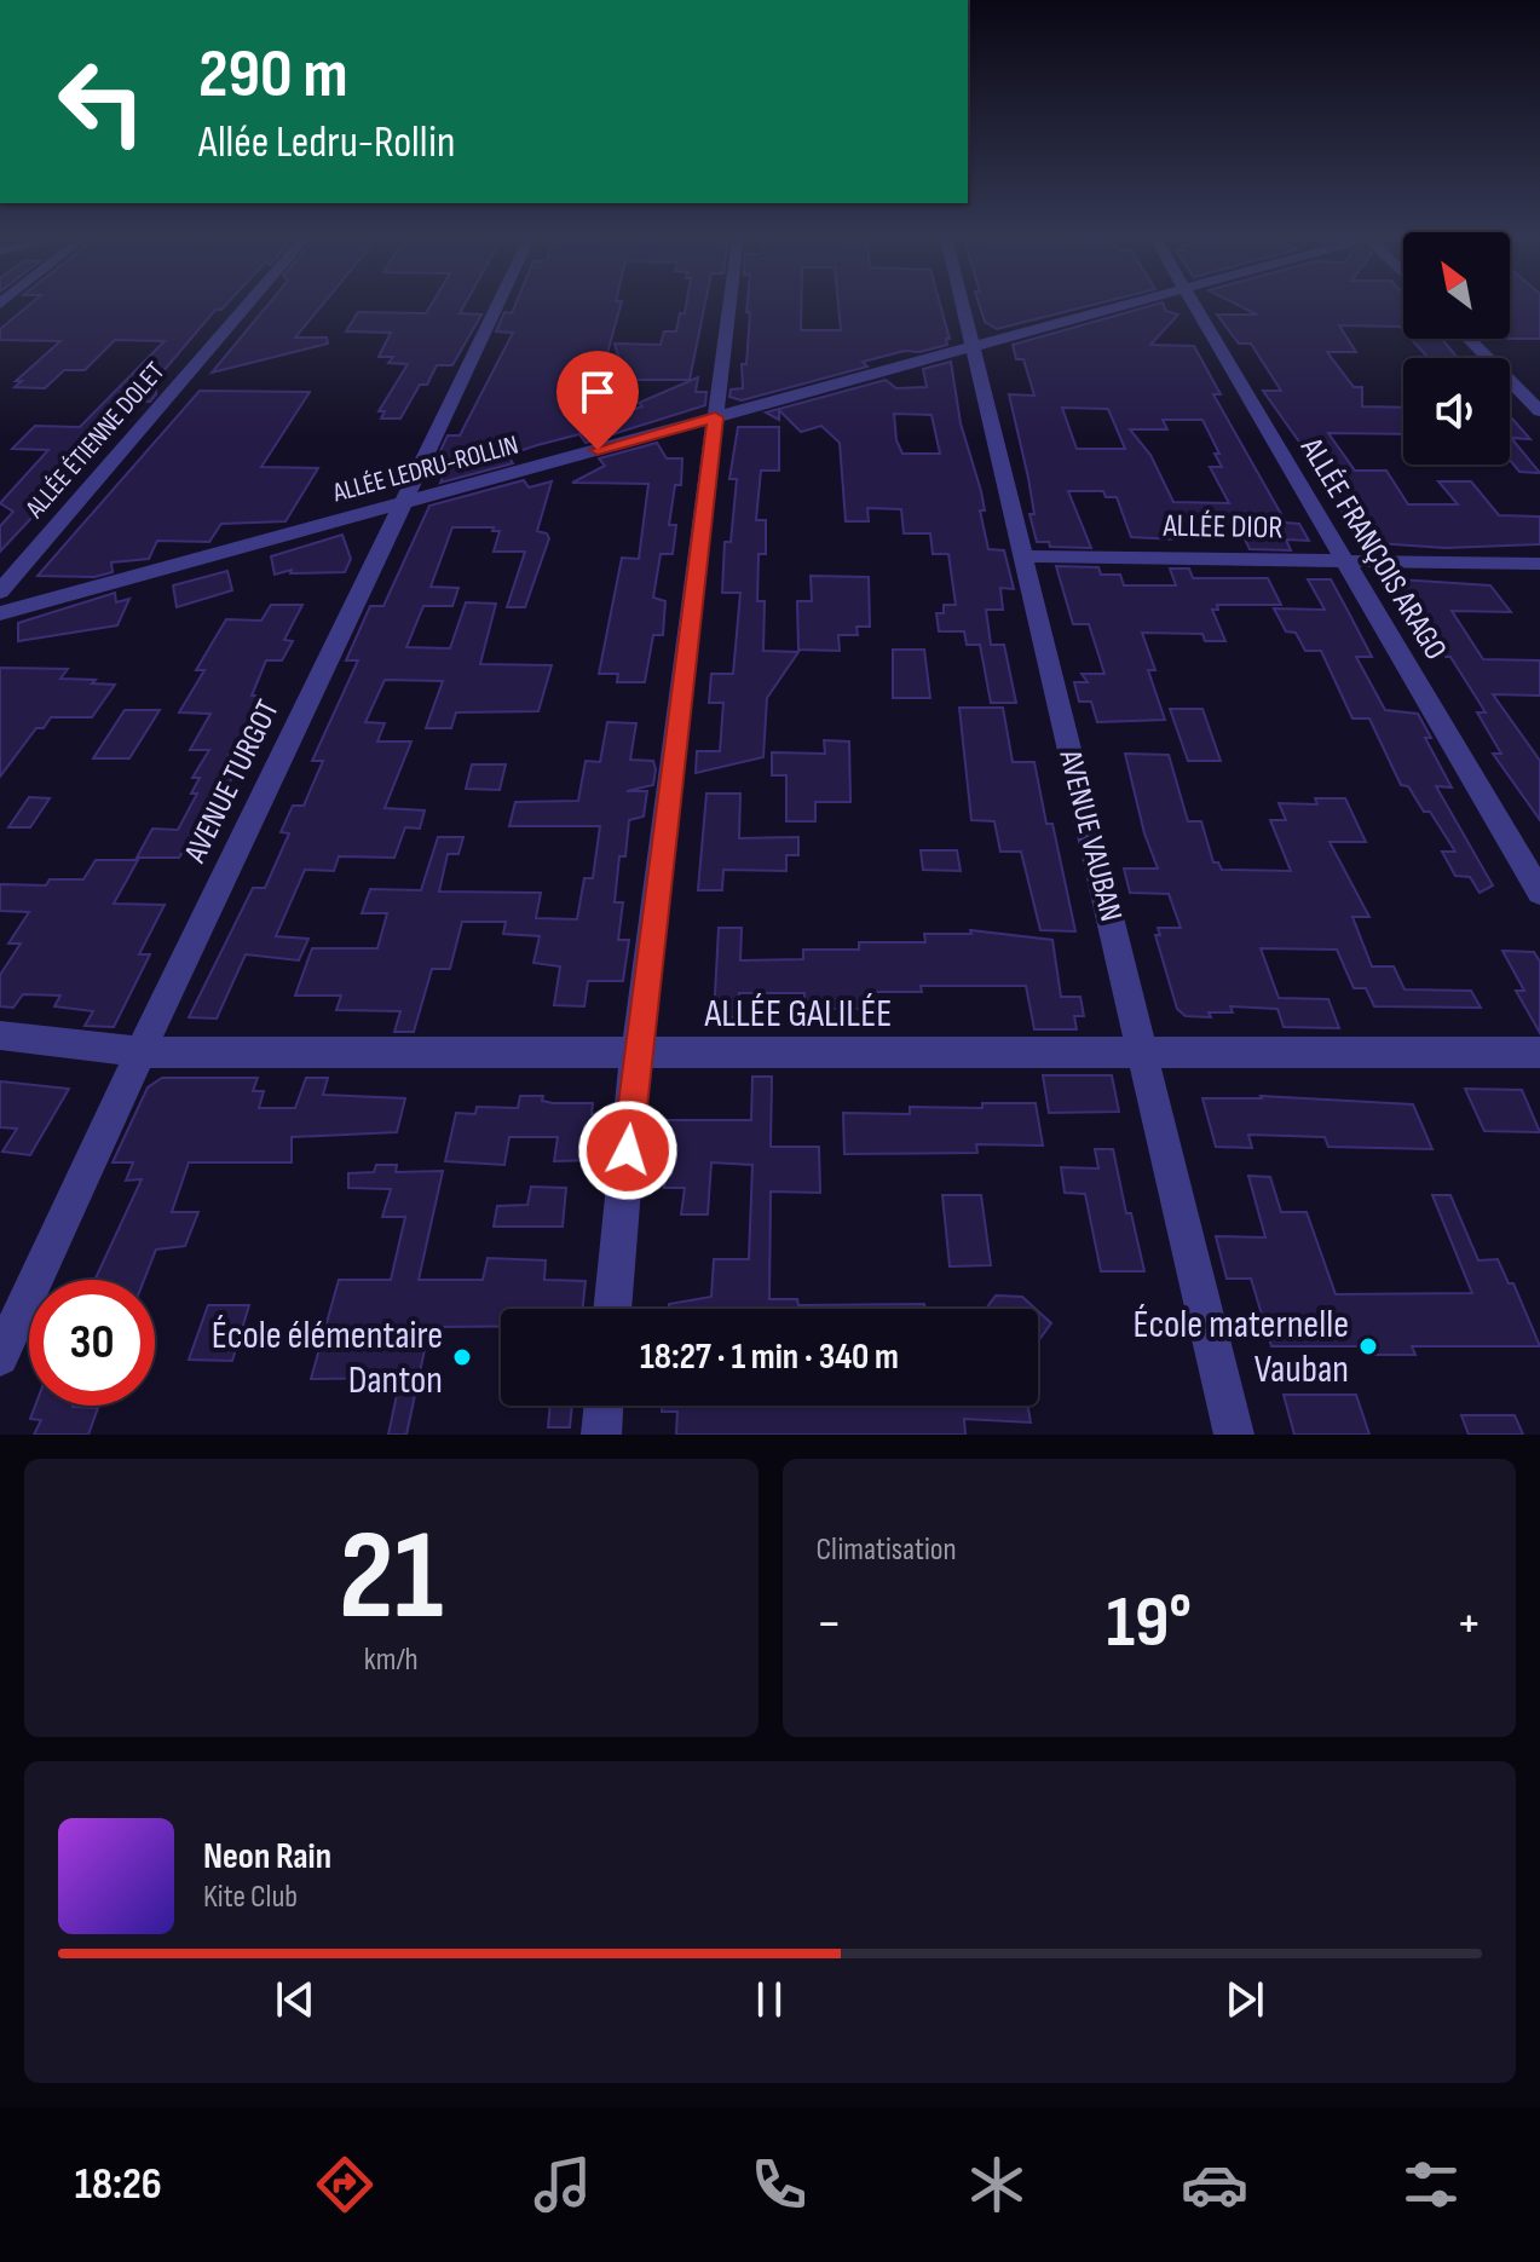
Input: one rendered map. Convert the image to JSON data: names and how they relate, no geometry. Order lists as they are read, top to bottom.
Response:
{
  "streets": {
    "street": [
      "ALLÉE ÉTIENNE DOLET",
      "ALLÉE LEDRU-ROLLIN",
      "ALLÉE DIOR",
      "ALLÉE FRANÇOIS ARAGO",
      "AVENUE TURGOT",
      "AVENUE VAUBAN",
      "ALLÉE GALILÉE"
    ]
  },
  "crossings": [
    ["ALLÉE LEDRU-ROLLIN", "AVENUE TURGOT"],
    ["ALLÉE LEDRU-ROLLIN", "AVENUE VAUBAN"],
    ["ALLÉE DIOR", "ALLÉE FRANÇOIS ARAGO"],
    ["ALLÉE DIOR", "AVENUE VAUBAN"],
    ["AVENUE TURGOT", "ALLÉE GALILÉE"],
    ["AVENUE VAUBAN", "ALLÉE GALILÉE"]
  ],
  "places": ["École maternelle Vauban", "École élémentaire Danton"],
  "north": "top left",
  "page": {
    "turn": ["290 m", "Allée Ledru-Rollin"],
    "limit": "30",
    "trip": "18:27 · 1 min · 340 m",
    "tile": [
      ["21", "km/h"],
      "Climatisation"
    ],
    "heat": ["−", "19°", "+"],
    "song": ["Neon Rain", "Kite Club"],
    "tabs": "18:26"
  }
}
